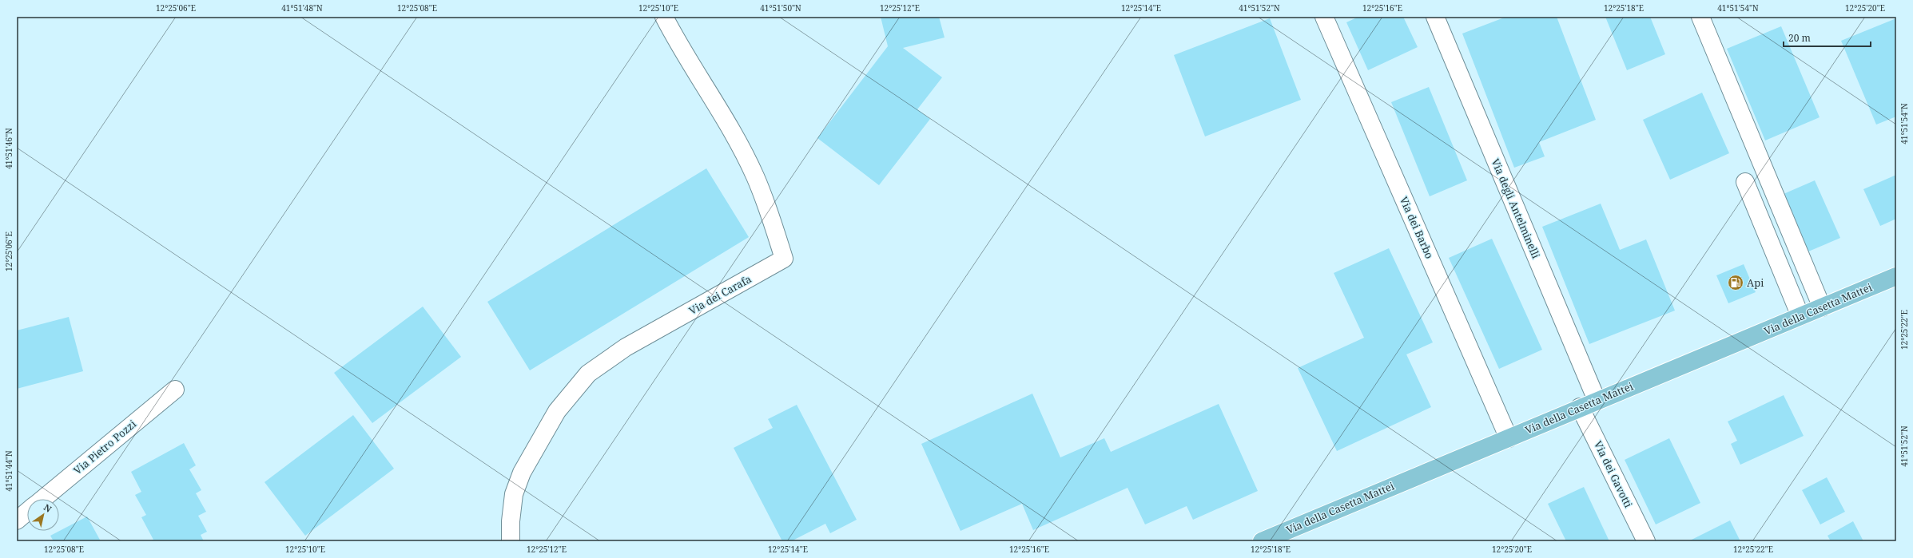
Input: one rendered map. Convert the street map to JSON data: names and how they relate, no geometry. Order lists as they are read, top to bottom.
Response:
{
  "streets": {
    "main road": ["Via della Casetta Mattei"],
    "street": [
      "Via degli Antelminelli",
      "Via dei Barbo",
      "Via dei Carafa",
      "Via Pietro Pozzi",
      "Via dei Gavotti"
    ]
  },
  "crossings": [
    ["Via degli Antelminelli", "Via della Casetta Mattei"],
    ["Via dei Barbo", "Via della Casetta Mattei"],
    ["Via della Casetta Mattei", "Via dei Gavotti"]
  ],
  "places": {
    "fuel station": ["Api"]
  },
  "scale_bar": "20 m",
  "north": "top right",
  "coordinates": [
    "12°25'06\"E",
    "41°51'48\"N",
    "12°25'08\"E",
    "12°25'10\"E",
    "41°51'50\"N",
    "12°25'12\"E",
    "12°25'14\"E",
    "41°51'52\"N",
    "12°25'16\"E",
    "12°25'18\"E",
    "41°51'54\"N",
    "12°25'20\"E",
    "41°51'46\"N",
    "12°25'22\"E",
    "41°51'44\"N"
  ]
}
